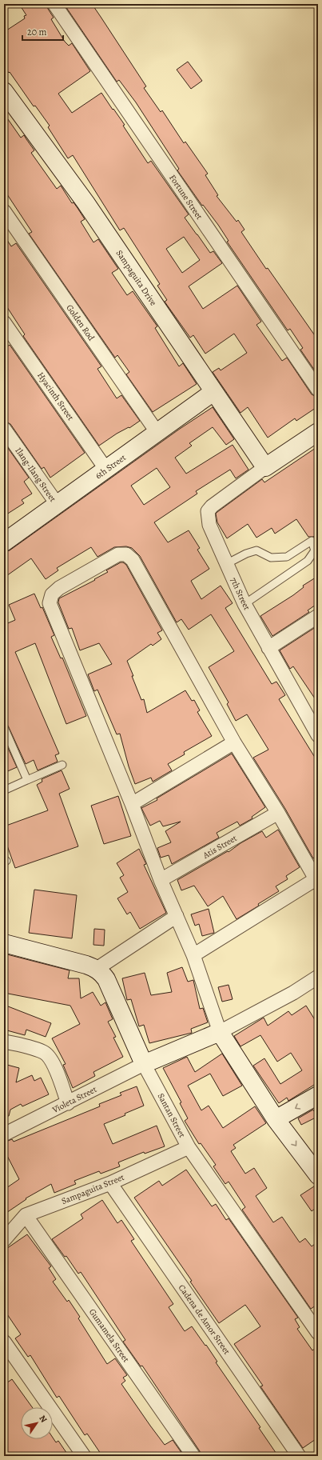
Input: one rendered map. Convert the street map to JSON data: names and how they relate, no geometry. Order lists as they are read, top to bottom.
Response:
{
  "streets": {
    "street": [
      "Fortune Street",
      "Sampaguita Drive",
      "Golden Rod",
      "Hyacinth Street",
      "6th Street",
      "Ilang-Ilang Street",
      "7th Street",
      "Atis Street",
      "Violeta Street",
      "Santan Street",
      "Sampaguita Street",
      "Cadena de Amor Street",
      "Gumamela Street"
    ]
  },
  "crossings": [
    ["Sampaguita Drive", "6th Street"],
    ["Sampaguita Drive", "7th Street"],
    ["Golden Rod", "6th Street"],
    ["Hyacinth Street", "6th Street"],
    ["6th Street", "Ilang-Ilang Street"],
    ["Violeta Street", "Santan Street"],
    ["Santan Street", "Sampaguita Street"],
    ["Sampaguita Street", "Cadena de Amor Street"],
    ["Sampaguita Street", "Gumamela Street"]
  ],
  "scale_bar": "20 m",
  "north": "top right"
}
